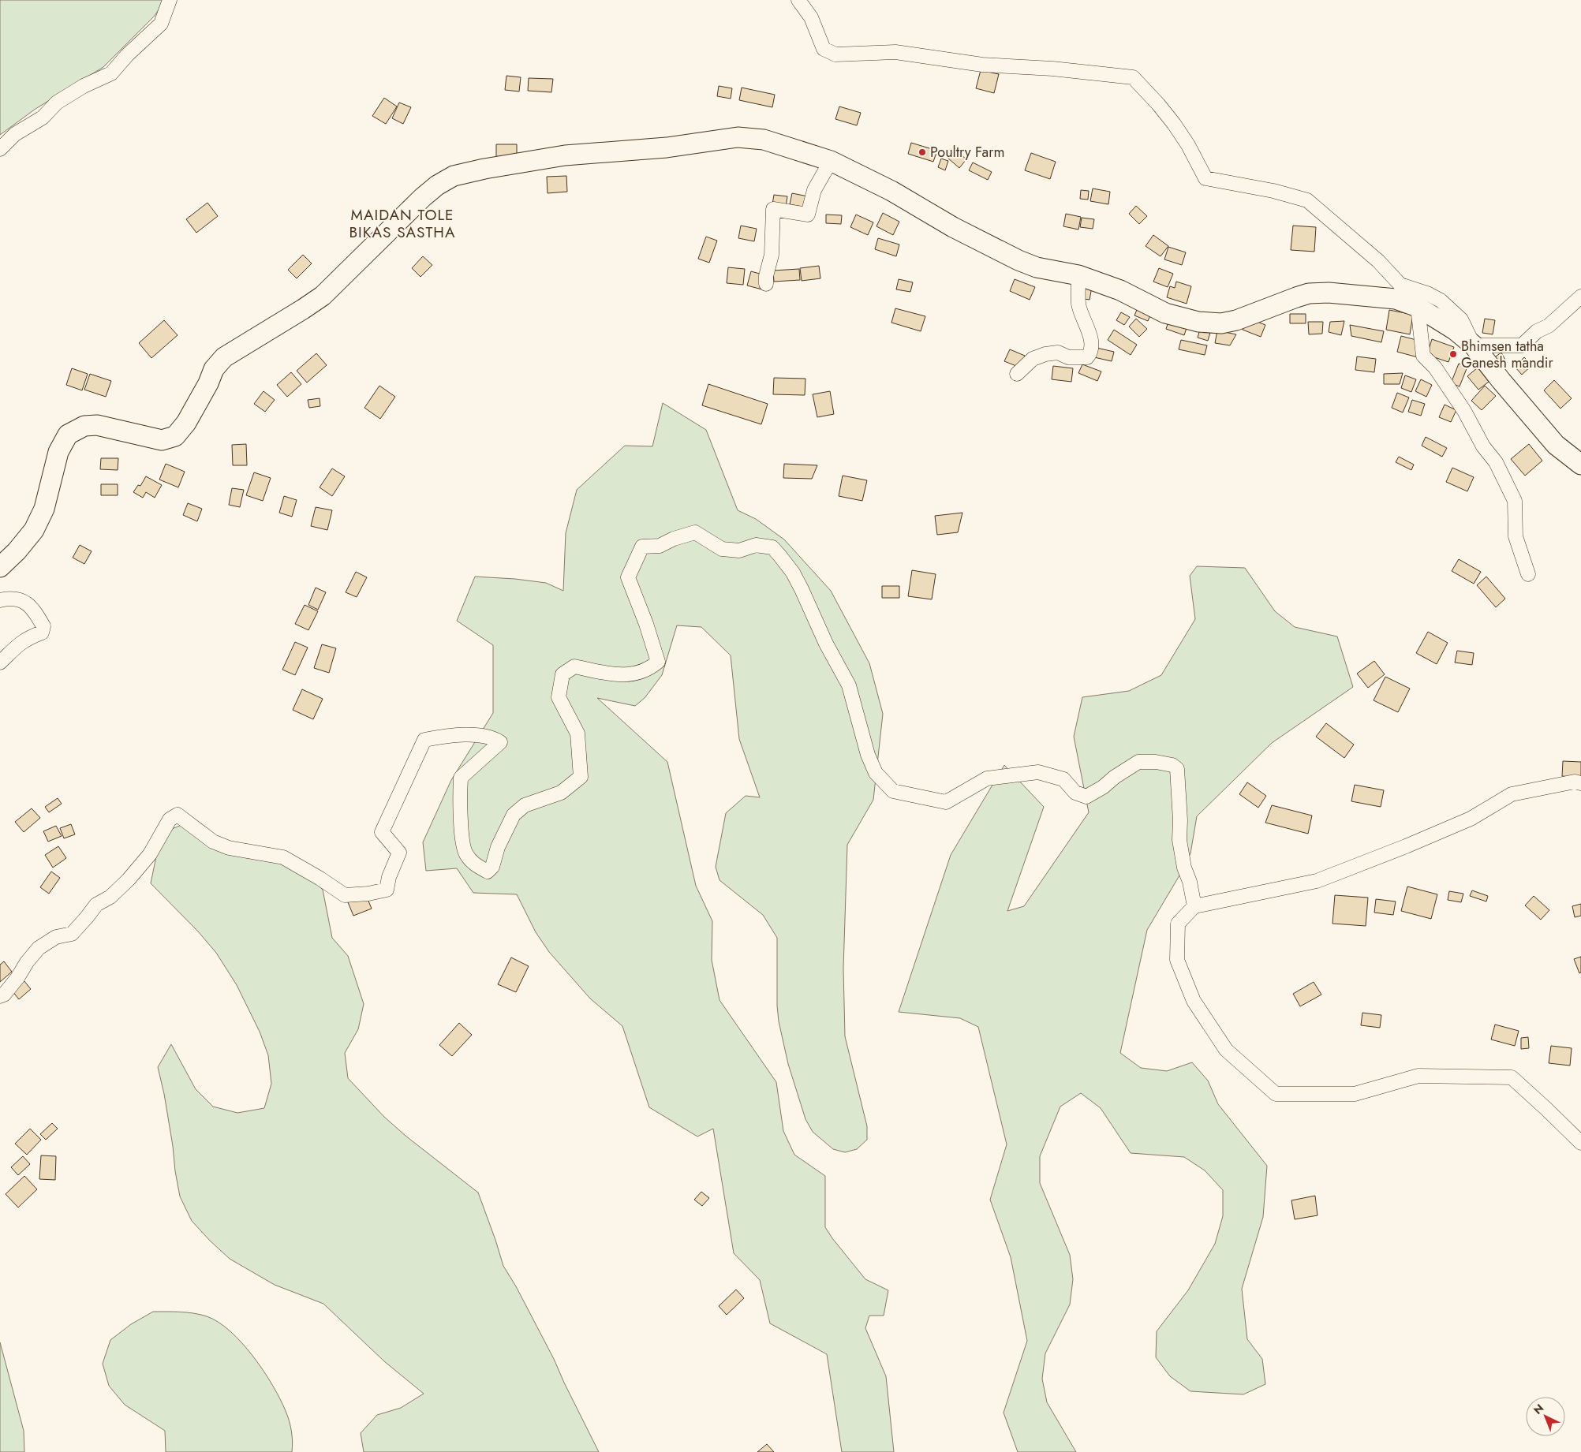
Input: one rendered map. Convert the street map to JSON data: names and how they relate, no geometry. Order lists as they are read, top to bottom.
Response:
{
  "districts": ["MAIDAN TOLE BIKAS SASTHA"],
  "places": ["Poultry Farm", "Bhimsen tatha Ganesh mandir"],
  "north": "top left"
}
